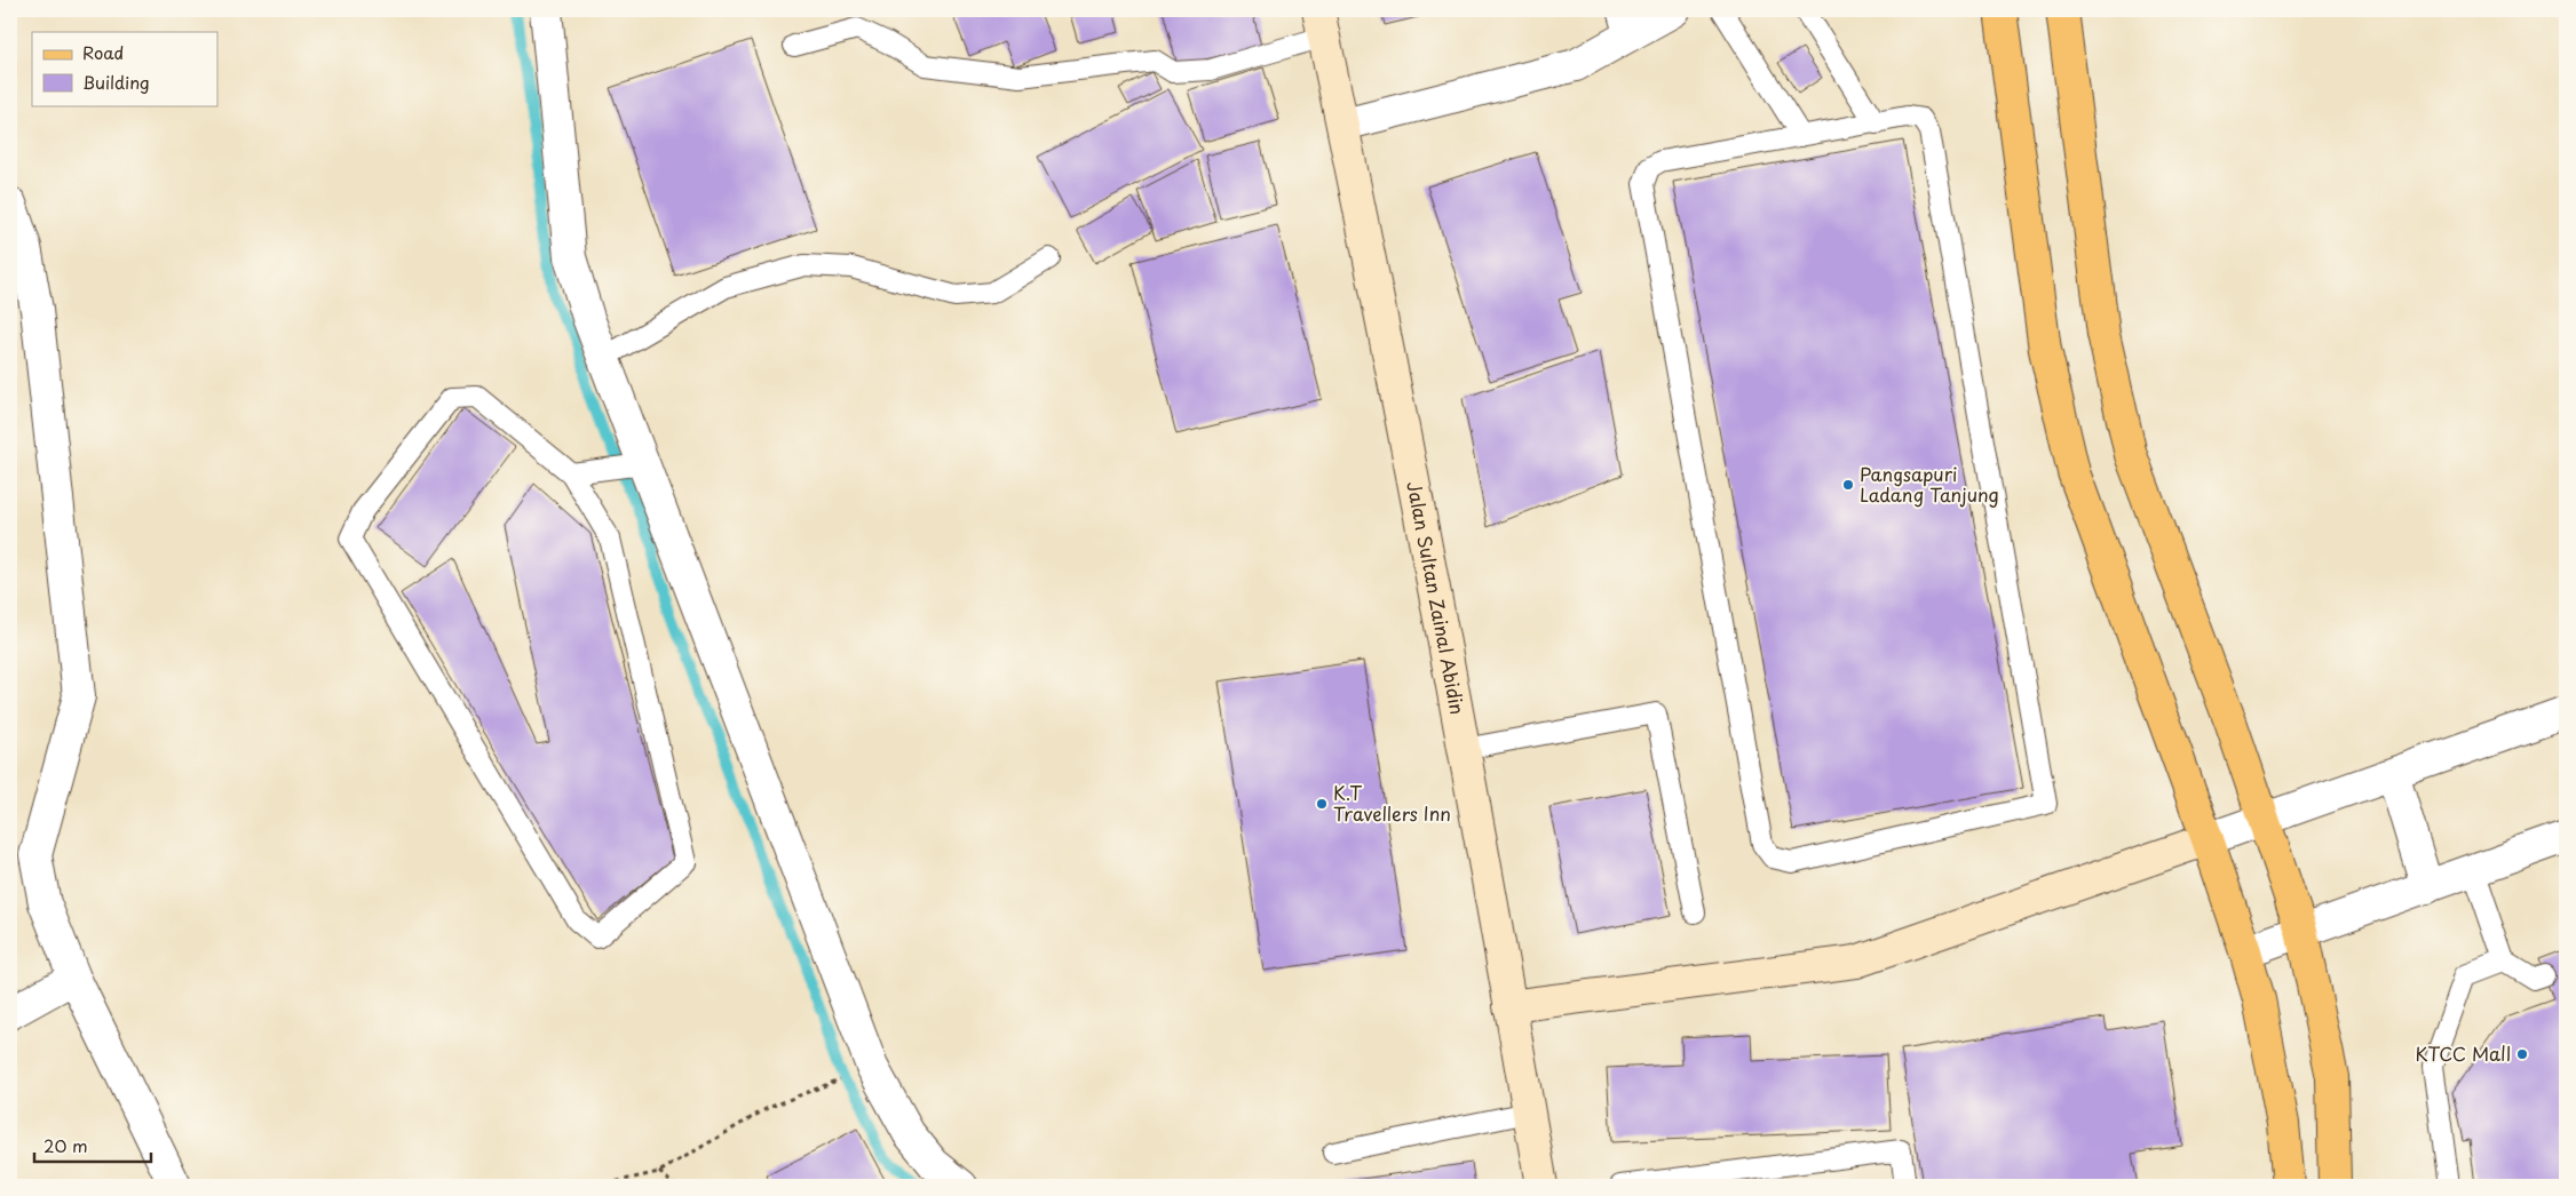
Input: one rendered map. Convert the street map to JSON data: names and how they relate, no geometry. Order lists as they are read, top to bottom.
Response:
{
  "streets": {
    "street": ["Jalan Sultan Zainal Abidin"]
  },
  "places": ["Pangsapuri Ladang Tanjung", "K.T Travellers Inn", "KTCC Mall"],
  "legend": ["Road", "Building"],
  "scale_bar": "20 m"
}
